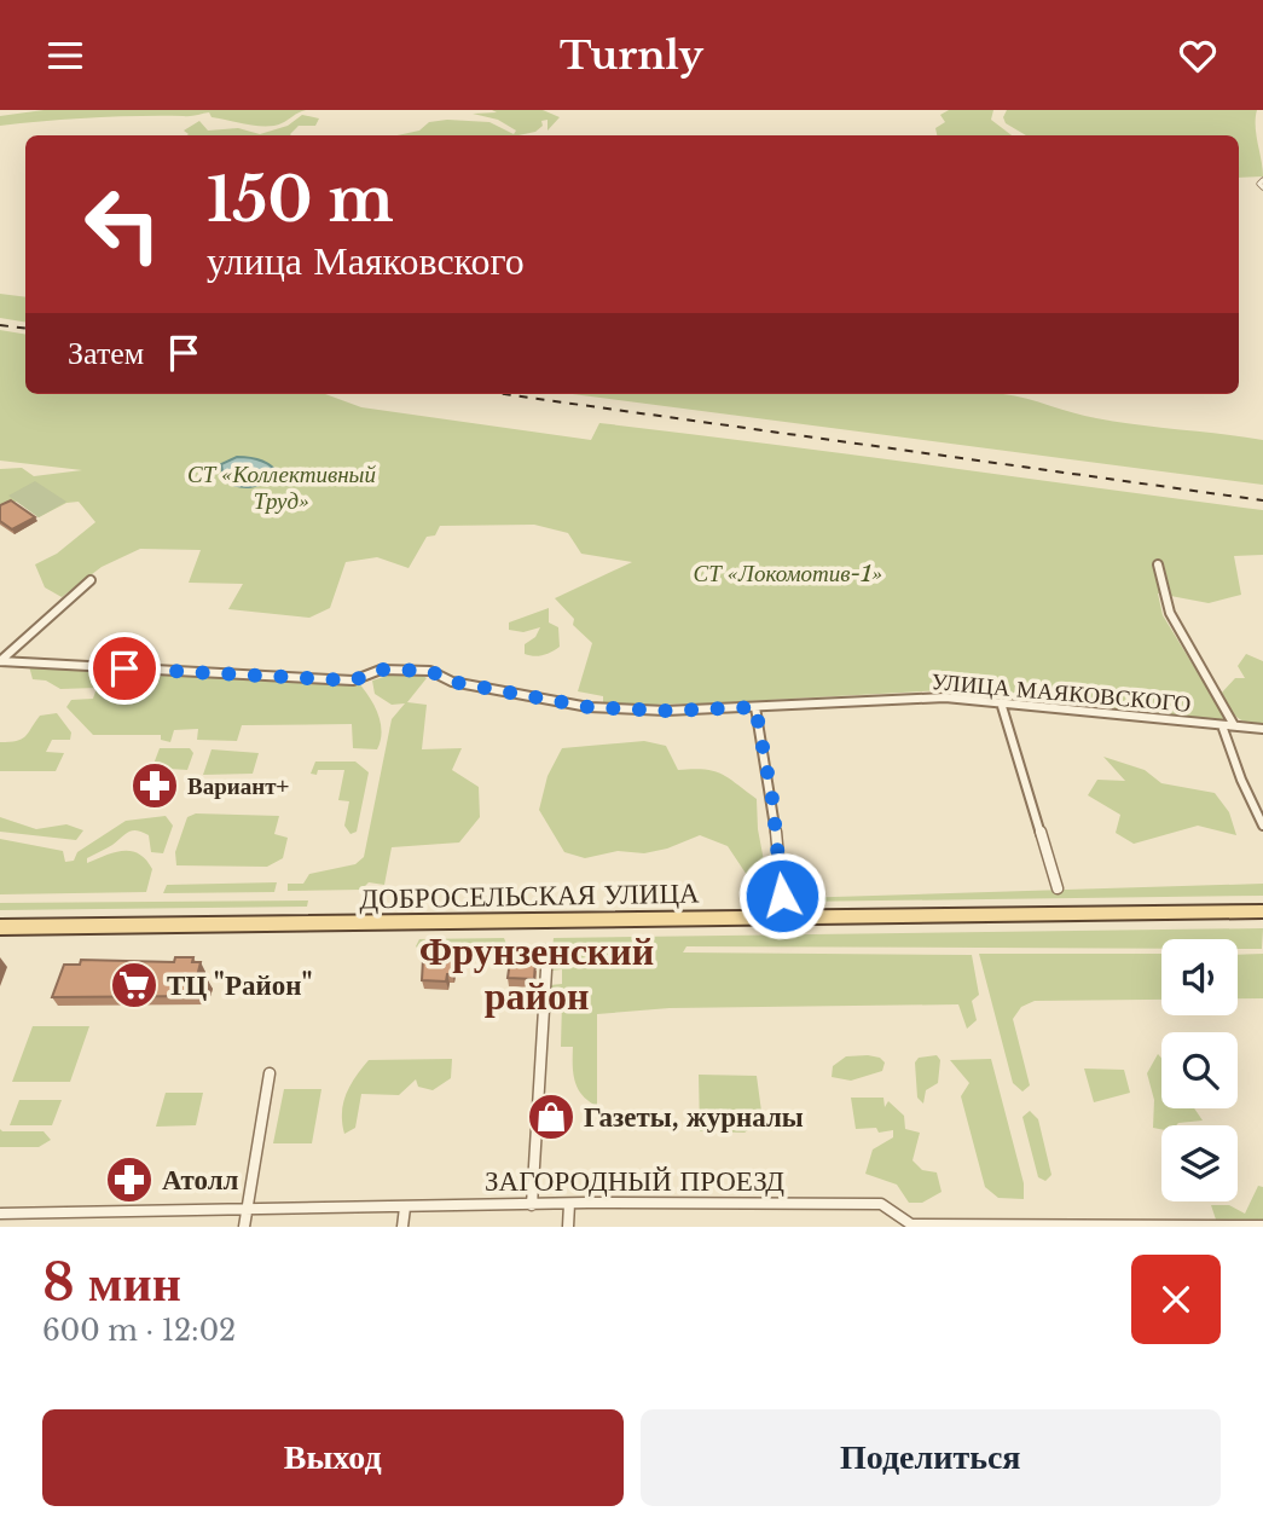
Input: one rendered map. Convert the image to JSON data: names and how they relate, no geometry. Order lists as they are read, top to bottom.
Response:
{
  "streets": {
    "main road": ["ДОБРОСЕЛЬСКАЯ УЛИЦА"],
    "street": ["УЛИЦА МАЯКОВСКОГО", "ЗАГОРОДНЫЙ ПРОЕЗД"]
  },
  "districts": ["Фрунзенский район"],
  "parks": ["СТ «Коллективный Труд»", "СТ «Локомотив-1»"],
  "places": {
    "pharmacy": ["Вариант+", "Атолл"],
    "supermarket": ["ТЦ \"Район\""],
    "shop": ["Газеты, журналы"]
  },
  "page": {
    "header": "Turnly",
    "turn": ["150 m", "улица Маяковского"],
    "then": "Затем",
    "heading": ["8 мин", "600 m · 12:02"],
    "buttons": ["Выход", "Поделиться"]
  }
}
